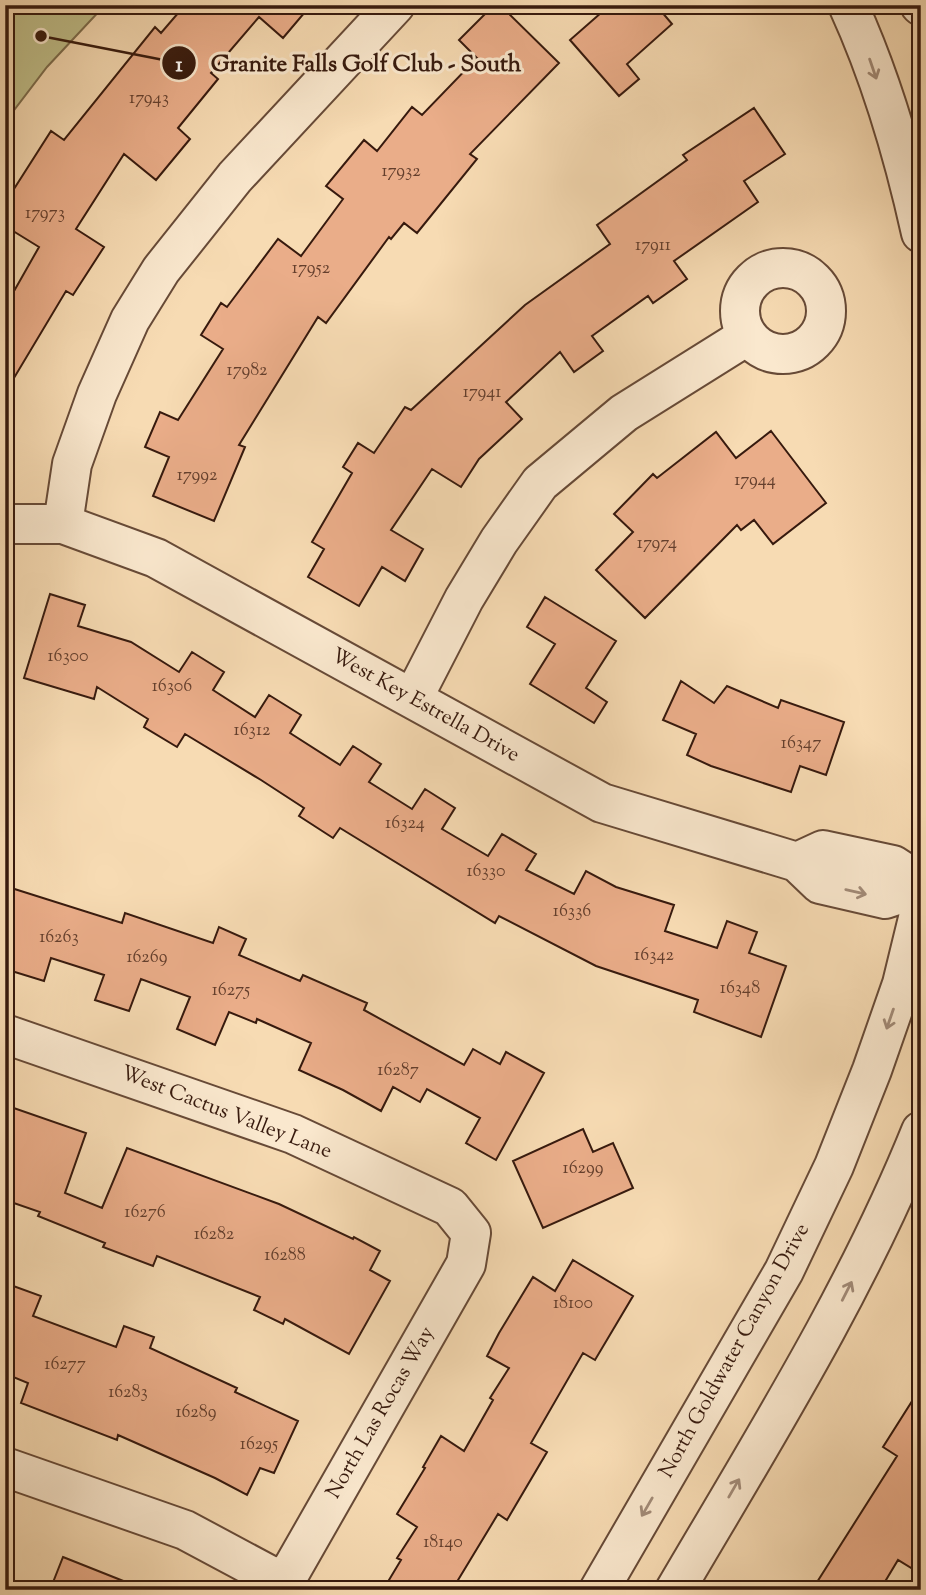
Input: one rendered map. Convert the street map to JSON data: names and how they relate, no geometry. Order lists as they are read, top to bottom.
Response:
{
  "streets": {
    "street": [
      "West Key Estrella Drive",
      "West Cactus Valley Lane",
      "North Goldwater Canyon Drive",
      "North Las Rocas Way"
    ]
  },
  "crossings": [
    ["West Cactus Valley Lane", "North Las Rocas Way"]
  ],
  "places": ["Granite Falls Golf Club - South"],
  "house_numbers": [
    "17943",
    "17932",
    "17973",
    "17911",
    "17952",
    "17982",
    "17941",
    "17992",
    "17944",
    "17974",
    "16300",
    "16306",
    "16312",
    "16347",
    "16324",
    "16330",
    "16336",
    "16263",
    "16342",
    "16269",
    "16348",
    "16275",
    "16287",
    "16299",
    "16276",
    "16282",
    "16288",
    "18100",
    "16277",
    "16283",
    "16289",
    "16295",
    "18140"
  ]
}
